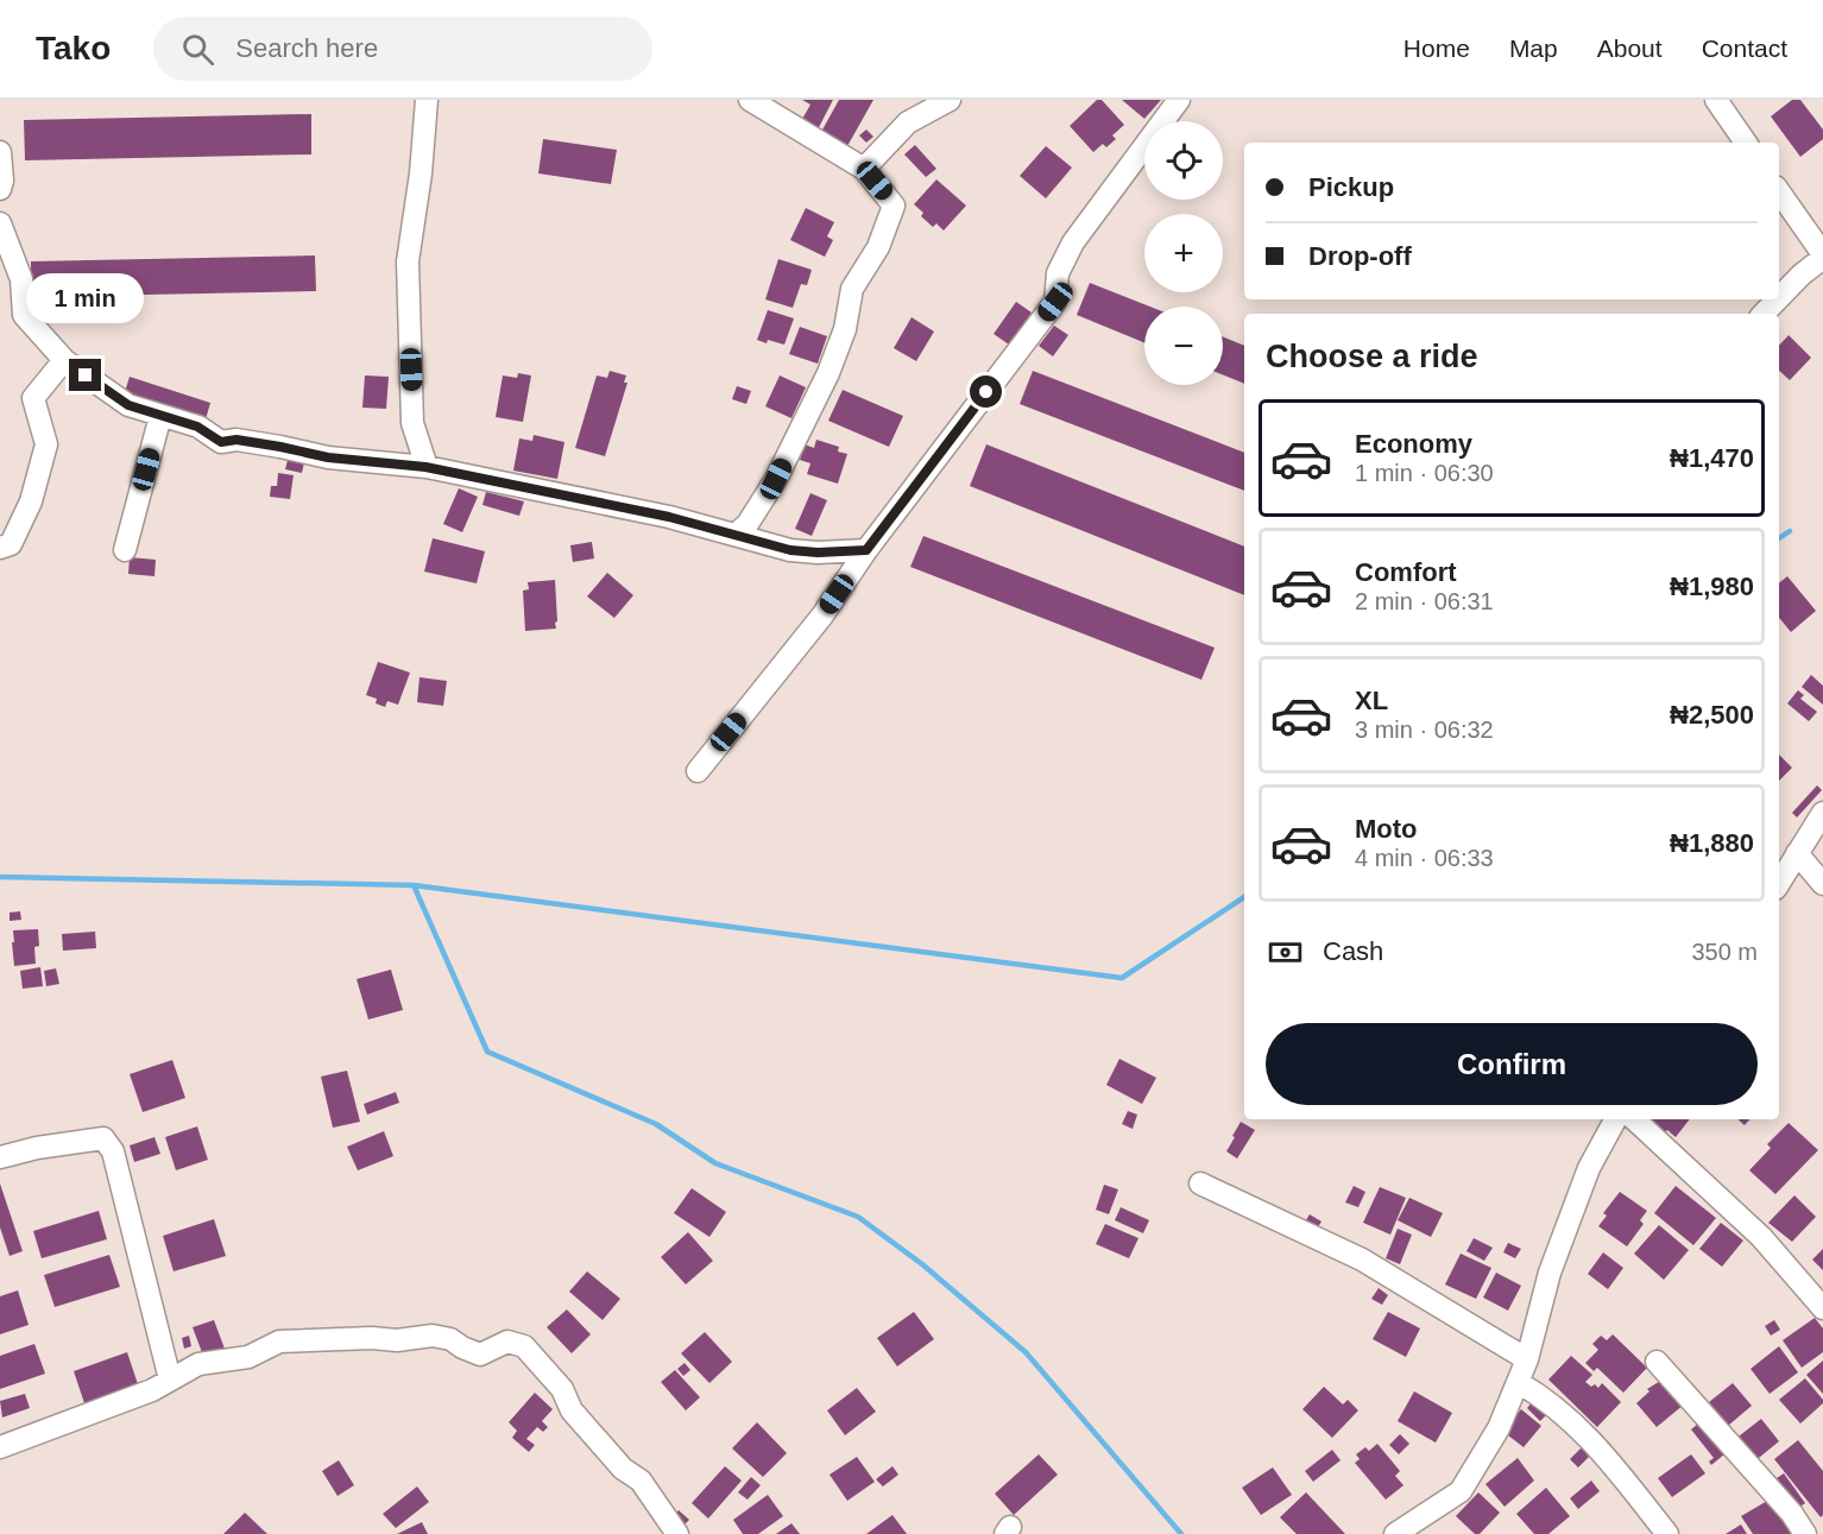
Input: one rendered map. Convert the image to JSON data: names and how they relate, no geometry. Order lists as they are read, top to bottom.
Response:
{
  "page": {
    "header": "Tako",
    "search": "Search here",
    "nav": [
      "Home",
      "Map",
      "About",
      "Contact"
    ],
    "map_buttons": ["+", "−"],
    "banner": ["Pickup", "Drop-off"],
    "bubble": "1 min",
    "heading": "Choose a ride",
    "list": [
      {
        "name": "Economy",
        "note": "1 min · 06:30",
        "value": "₦1,470"
      },
      {
        "name": "Comfort",
        "note": "2 min · 06:31",
        "value": "₦1,980"
      },
      {
        "name": "XL",
        "note": "3 min · 06:32",
        "value": "₦2,500"
      },
      {
        "name": "Moto",
        "note": "4 min · 06:33",
        "value": "₦1,880"
      }
    ],
    "pay": ["Cash", "350 m"],
    "buttons": "Confirm"
  }
}
